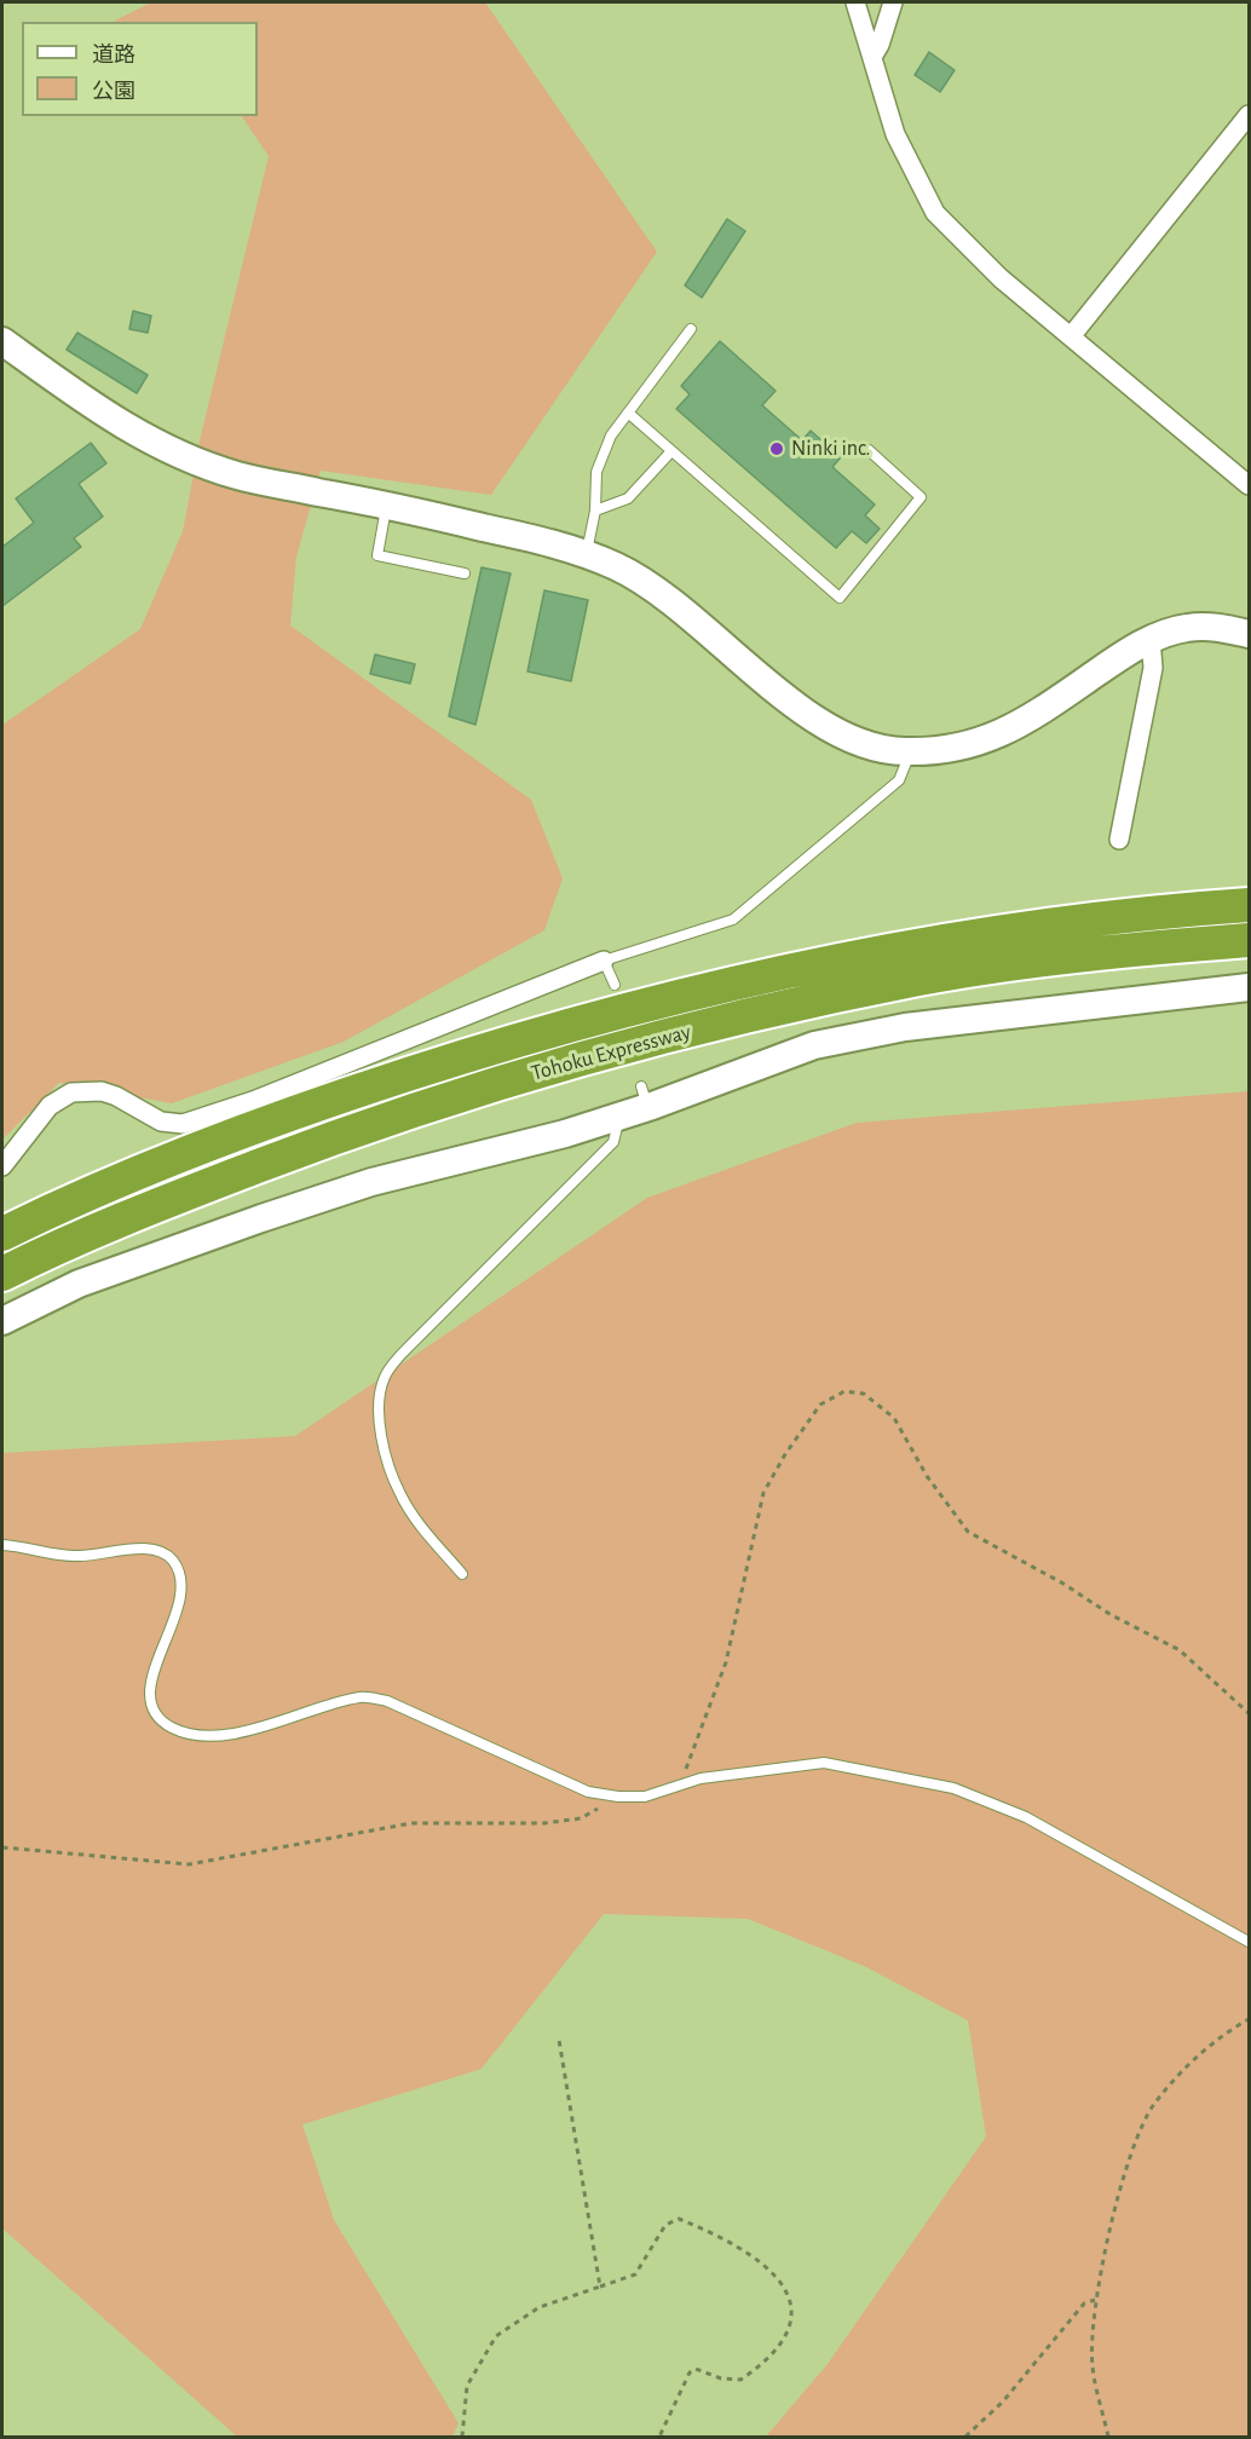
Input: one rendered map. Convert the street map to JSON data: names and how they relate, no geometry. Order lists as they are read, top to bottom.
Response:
{
  "streets": {
    "highway": ["Tohoku Expressway"]
  },
  "places": ["Ninki inc."],
  "legend": ["道路", "公園"]
}
